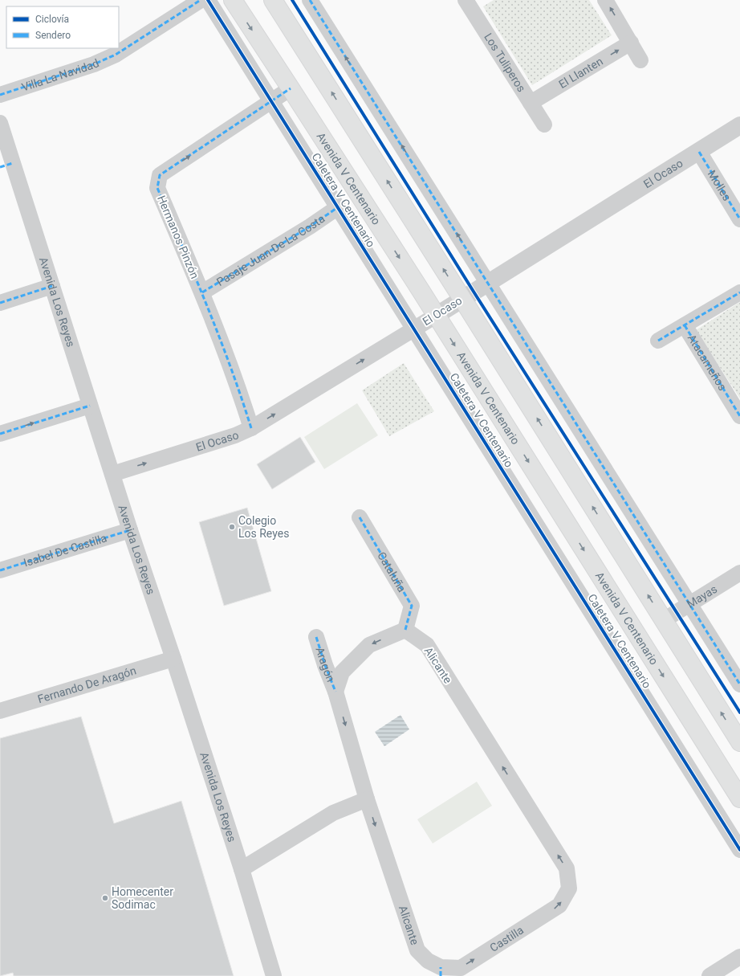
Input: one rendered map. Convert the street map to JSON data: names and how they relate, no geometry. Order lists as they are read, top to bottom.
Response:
{
  "streets": {
    "main road": ["Avenida V Centenario"],
    "street": [
      "Los Tuliperos",
      "El Llanten",
      "Villa La Navidad",
      "El Ocaso",
      "Molles",
      "Caletera V Centenario",
      "Hermanos Pinzón",
      "Pasaje Juan De La Costa",
      "Avenida Los Reyes",
      "Atacameños",
      "Isabel De Castilla",
      "Cataluña",
      "Mayas",
      "Aragón",
      "Alicante",
      "Fernando De Aragón",
      "Castilla"
    ]
  },
  "crossings": [
    ["Los Tuliperos", "El Llanten"],
    ["El Ocaso", "Avenida V Centenario"],
    ["El Ocaso", "Molles"],
    ["El Ocaso", "Caletera V Centenario"],
    ["El Ocaso", "Hermanos Pinzón"],
    ["El Ocaso", "Avenida Los Reyes"],
    ["Avenida V Centenario", "Hermanos Pinzón"],
    ["Caletera V Centenario", "Hermanos Pinzón"],
    ["Caletera V Centenario", "Pasaje Juan De La Costa"],
    ["Hermanos Pinzón", "Pasaje Juan De La Costa"],
    ["Avenida Los Reyes", "Isabel De Castilla"],
    ["Avenida Los Reyes", "Fernando De Aragón"],
    ["Cataluña", "Alicante"],
    ["Aragón", "Alicante"],
    ["Alicante", "Castilla"]
  ],
  "one_way": ["El Llanten", "El Ocaso", "Castilla"],
  "places": ["Colegio Los Reyes", "Homecenter Sodimac"],
  "legend": ["Ciclovía", "Sendero"]
}
